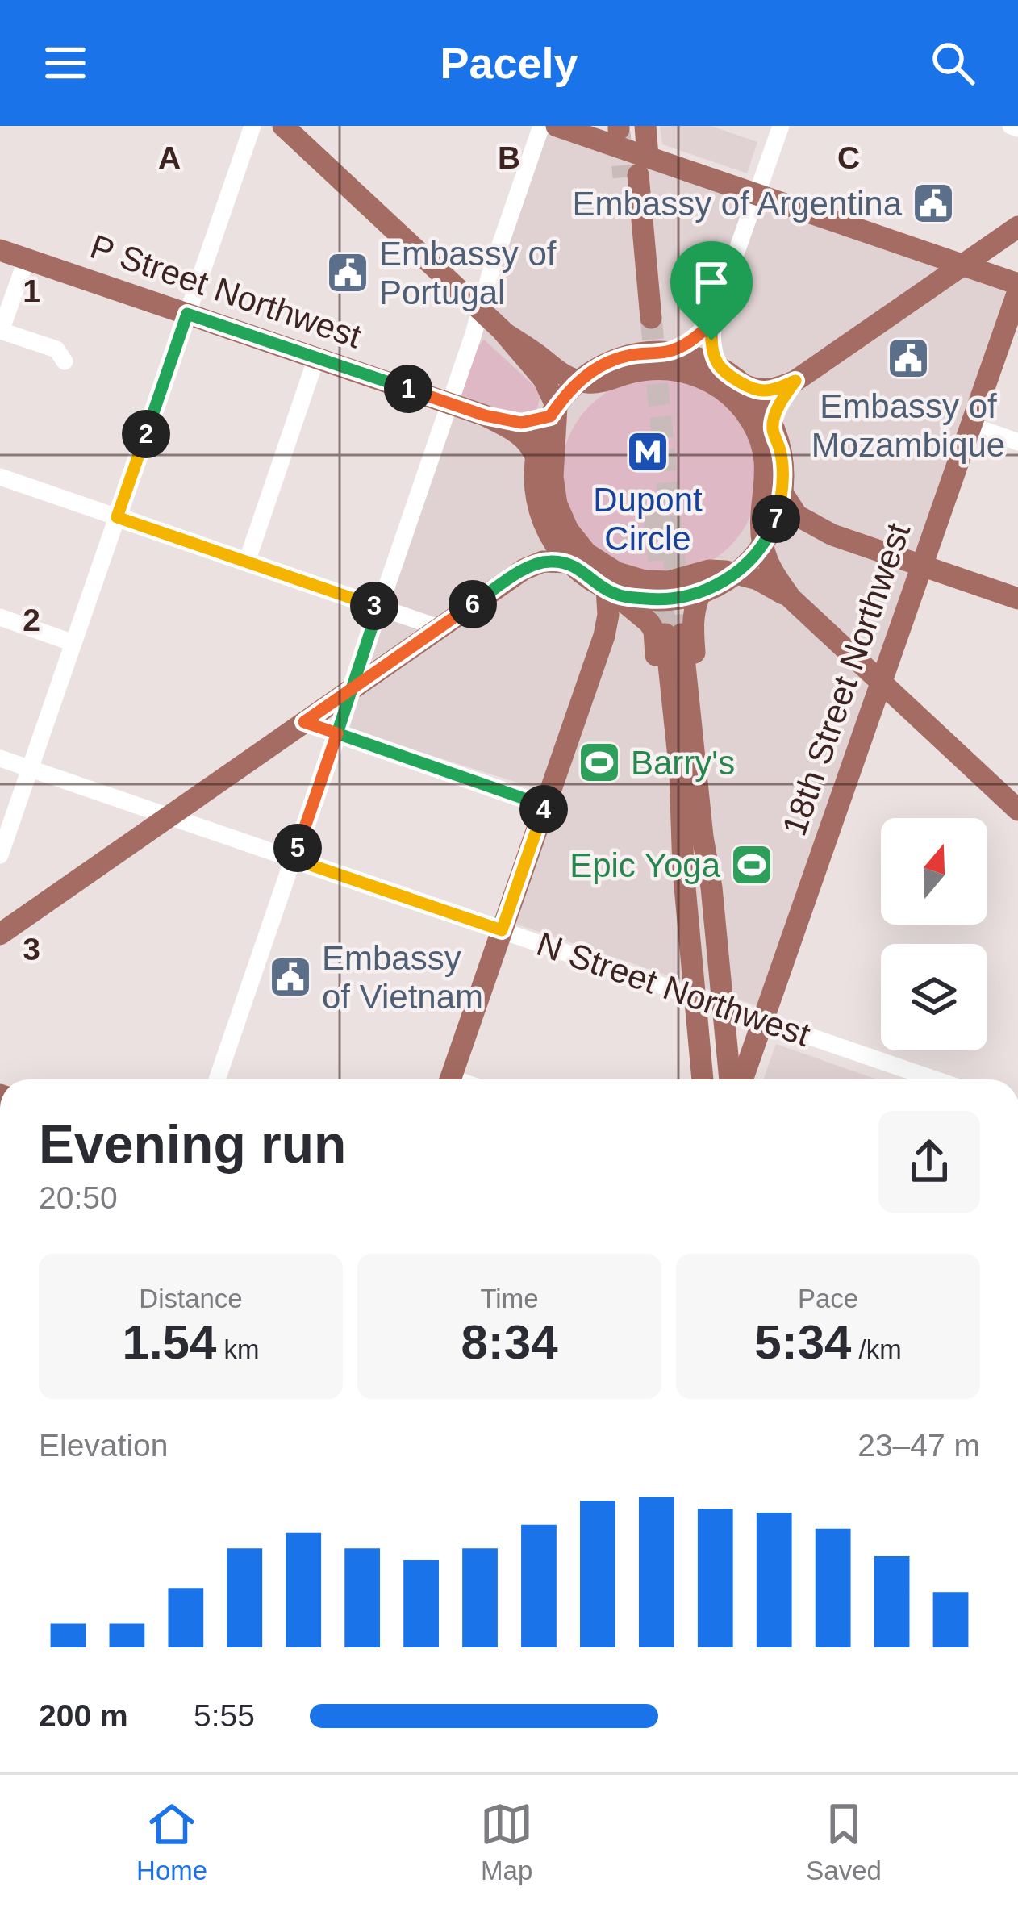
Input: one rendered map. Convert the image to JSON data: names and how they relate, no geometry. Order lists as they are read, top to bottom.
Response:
{
  "streets": {
    "main road": ["P Street Northwest", "18th Street Northwest"],
    "street": ["N Street Northwest"]
  },
  "crossings": [
    ["18th Street Northwest", "N Street Northwest"]
  ],
  "places": {
    "public building": [
      "Embassy of Argentina",
      "Embassy of Portugal",
      "Embassy of Mozambique",
      "Embassy of Vietnam"
    ],
    "metro station": ["Dupont Circle"],
    "sports": ["Barry's", "Epic Yoga"]
  },
  "north": "top",
  "page": {
    "header": "Pacely",
    "pins": [
      "1",
      "2",
      "7",
      "6",
      "3",
      "4",
      "5"
    ],
    "heading": ["Evening run", "20:50"],
    "stats": [
      ["Distance", "1.54 km"],
      ["Time", "8:34"],
      ["Pace", "5:34 /km"]
    ],
    "chart": ["Elevation", "23–47 m"],
    "list": [
      {
        "name": "200 m",
        "note": "5:55"
      }
    ],
    "tabs": ["Home", "Map", "Saved"]
  },
  "grid": {
    "columns": ["A", "B", "C"],
    "rows": ["1", "2", "3"]
  }
}
